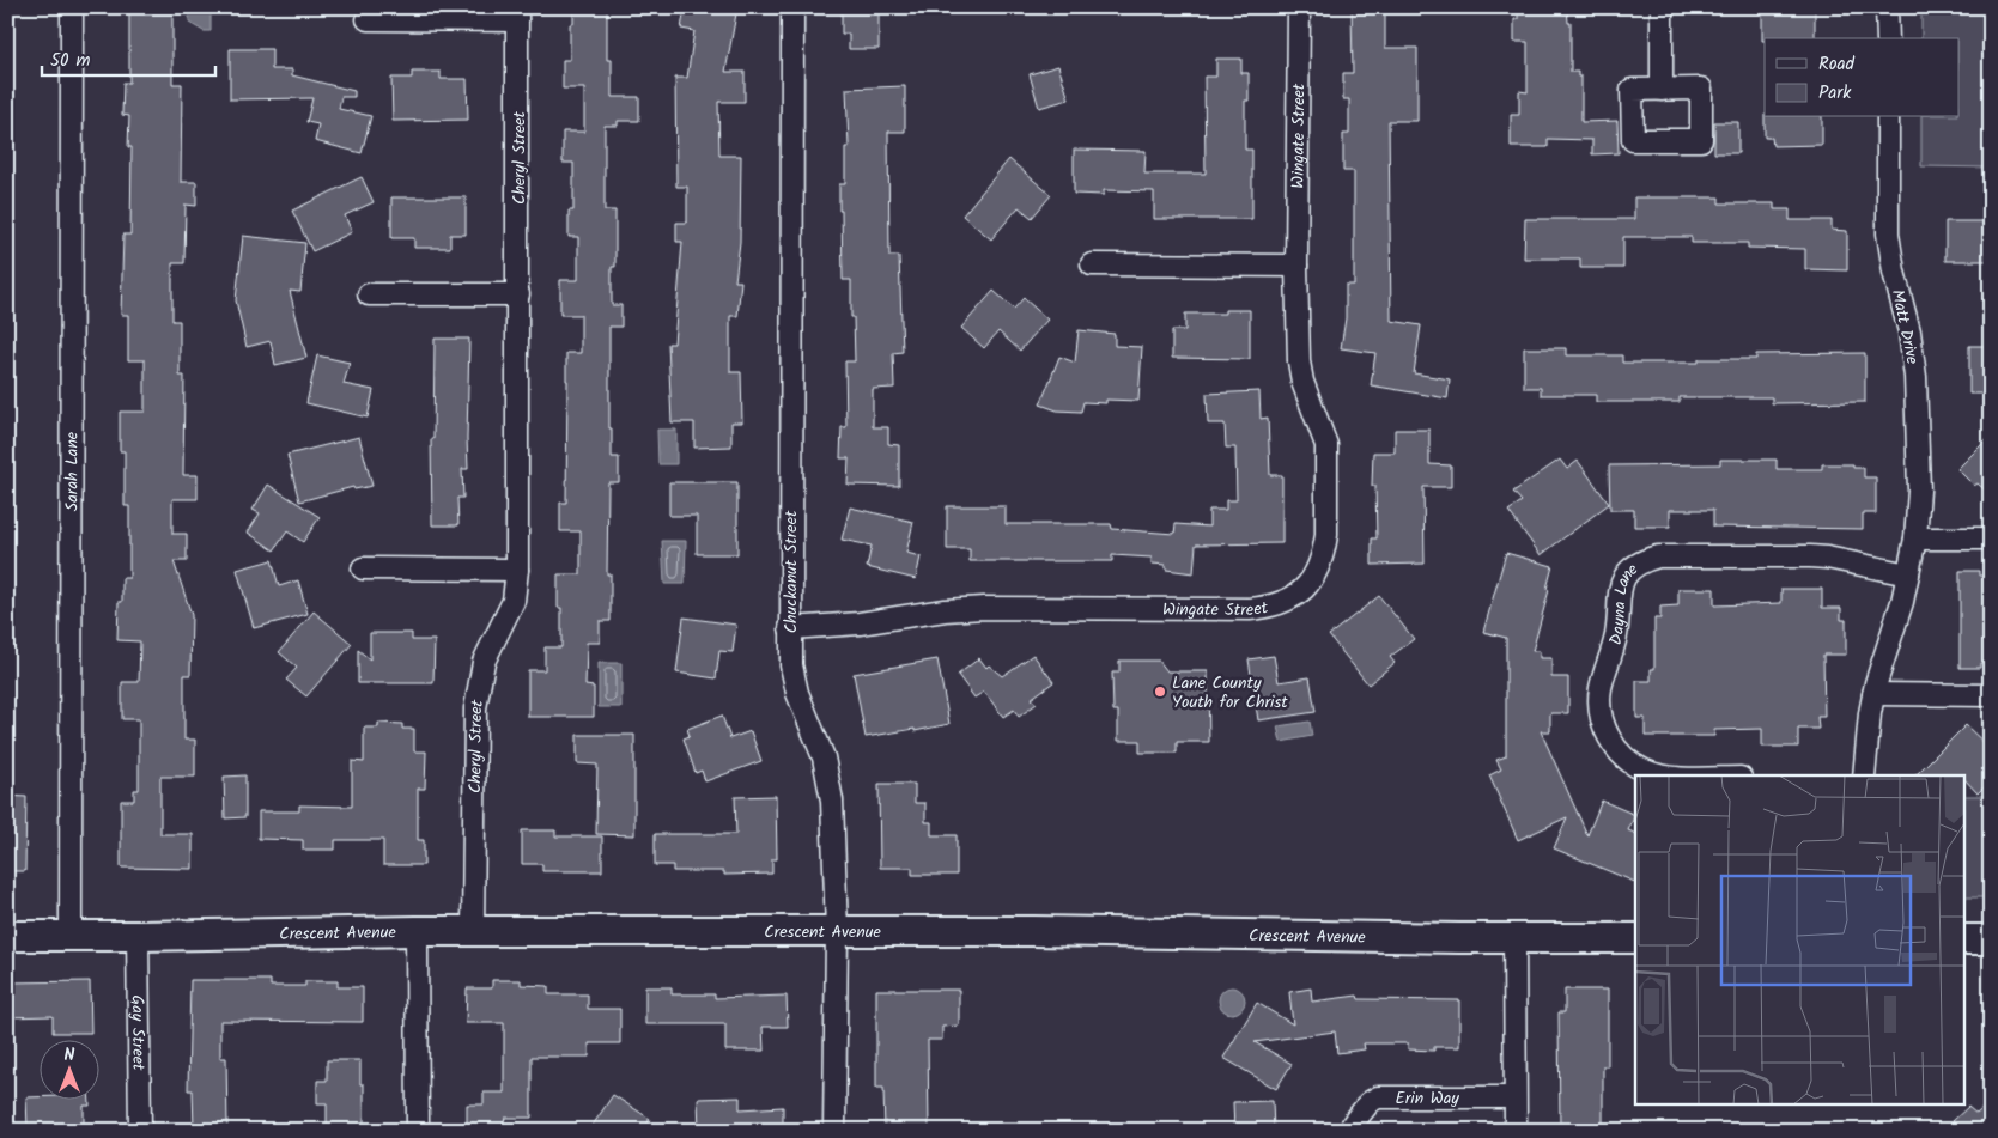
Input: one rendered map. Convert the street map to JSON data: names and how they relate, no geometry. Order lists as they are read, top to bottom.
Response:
{
  "streets": {
    "street": [
      "Wingate Street",
      "Cheryl Street",
      "Matt Drive",
      "Sarah Lane",
      "Chuckanut Street",
      "Dayna Lane",
      "Crescent Avenue",
      "Gay Street",
      "Erin Way"
    ]
  },
  "crossings": [
    ["Wingate Street", "Chuckanut Street"],
    ["Cheryl Street", "Crescent Avenue"],
    ["Matt Drive", "Dayna Lane"],
    ["Sarah Lane", "Crescent Avenue"],
    ["Chuckanut Street", "Crescent Avenue"],
    ["Crescent Avenue", "Gay Street"]
  ],
  "places": ["Lane County Youth for Christ"],
  "legend": ["Road", "Park"],
  "scale_bar": "50 m",
  "north": "top"
}
